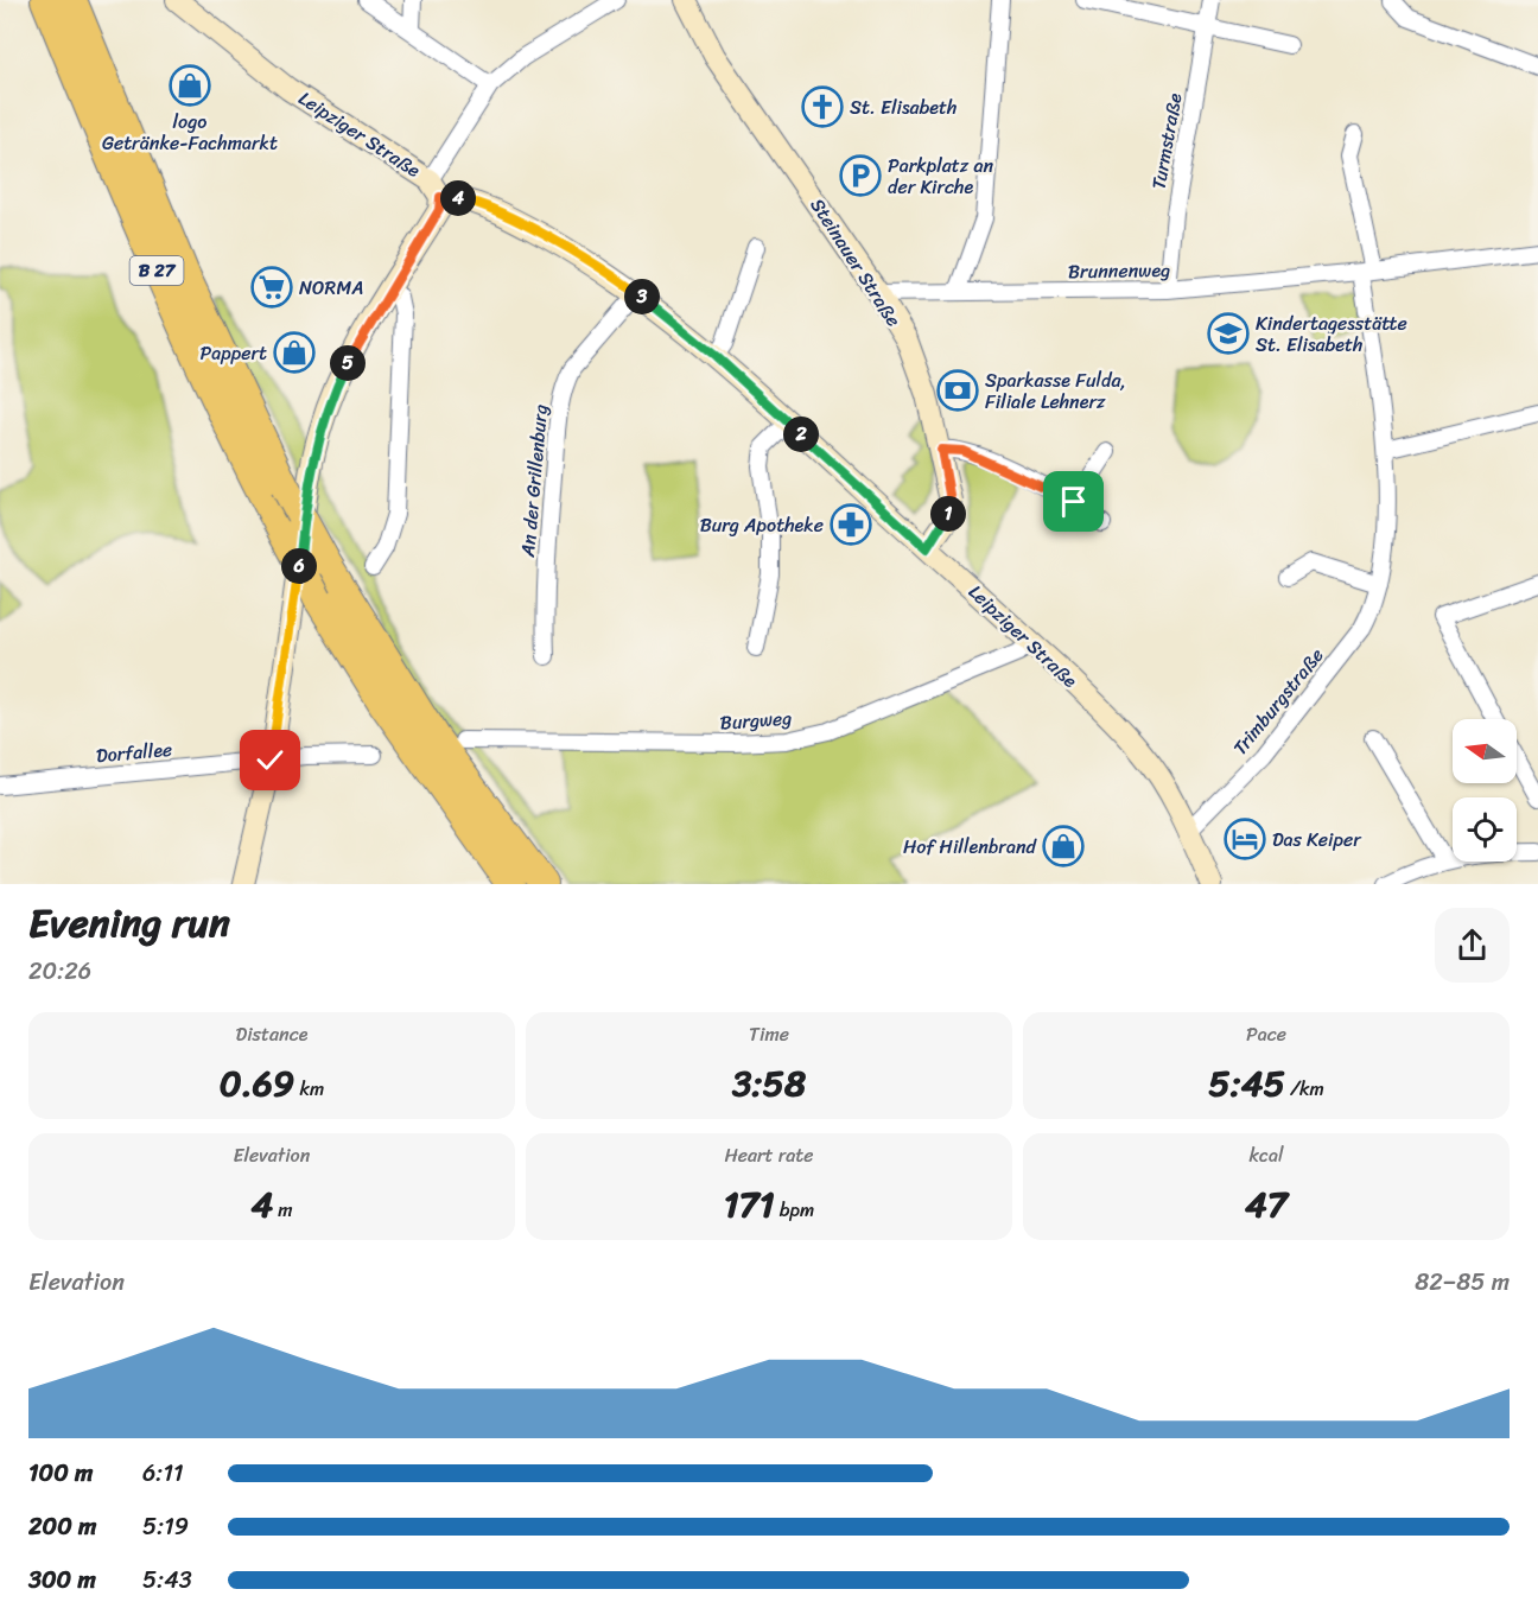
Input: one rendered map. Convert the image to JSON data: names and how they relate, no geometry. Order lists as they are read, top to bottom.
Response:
{
  "streets": {
    "highway": ["B 27"],
    "main road": ["Leipziger Straße", "Steinauer Straße"],
    "street": [
      "Turmstraße",
      "Brunnenweg",
      "An der Grillenburg",
      "Trimburgstraße",
      "Burgweg",
      "Dorfallee"
    ]
  },
  "crossings": [
    ["Leipziger Straße", "Steinauer Straße"],
    ["Leipziger Straße", "An der Grillenburg"],
    ["Leipziger Straße", "Trimburgstraße"],
    ["Leipziger Straße", "Burgweg"],
    ["Turmstraße", "Brunnenweg"],
    ["Steinauer Straße", "Brunnenweg"],
    ["Brunnenweg", "Trimburgstraße"]
  ],
  "places": {
    "shop": ["logo Getränke-Fachmarkt", "Pappert", "Hof Hillenbrand"],
    "church": ["St. Elisabeth"],
    "parking": ["Parkplatz an der Kirche"],
    "supermarket": ["NORMA"],
    "school or university": ["Kindertagesstätte St. Elisabeth"],
    "bank": ["Sparkasse Fulda, Filiale Lehnerz"],
    "pharmacy": ["Burg Apotheke"],
    "hotel": ["Das Keiper"]
  },
  "north": "left",
  "page": {
    "pins": [
      "4",
      "3",
      "5",
      "2",
      "1",
      "6"
    ],
    "heading": ["Evening run", "20:26"],
    "stats": [
      ["Distance", "0.69 km"],
      ["Time", "3:58"],
      ["Pace", "5:45 /km"],
      ["Elevation", "4 m"],
      ["Heart rate", "171 bpm"],
      ["kcal", "47"]
    ],
    "chart": ["Elevation", "82–85 m"],
    "list": [
      {
        "name": "100 m",
        "note": "6:11"
      },
      {
        "name": "200 m",
        "note": "5:19"
      },
      {
        "name": "300 m",
        "note": "5:43"
      }
    ]
  }
}
